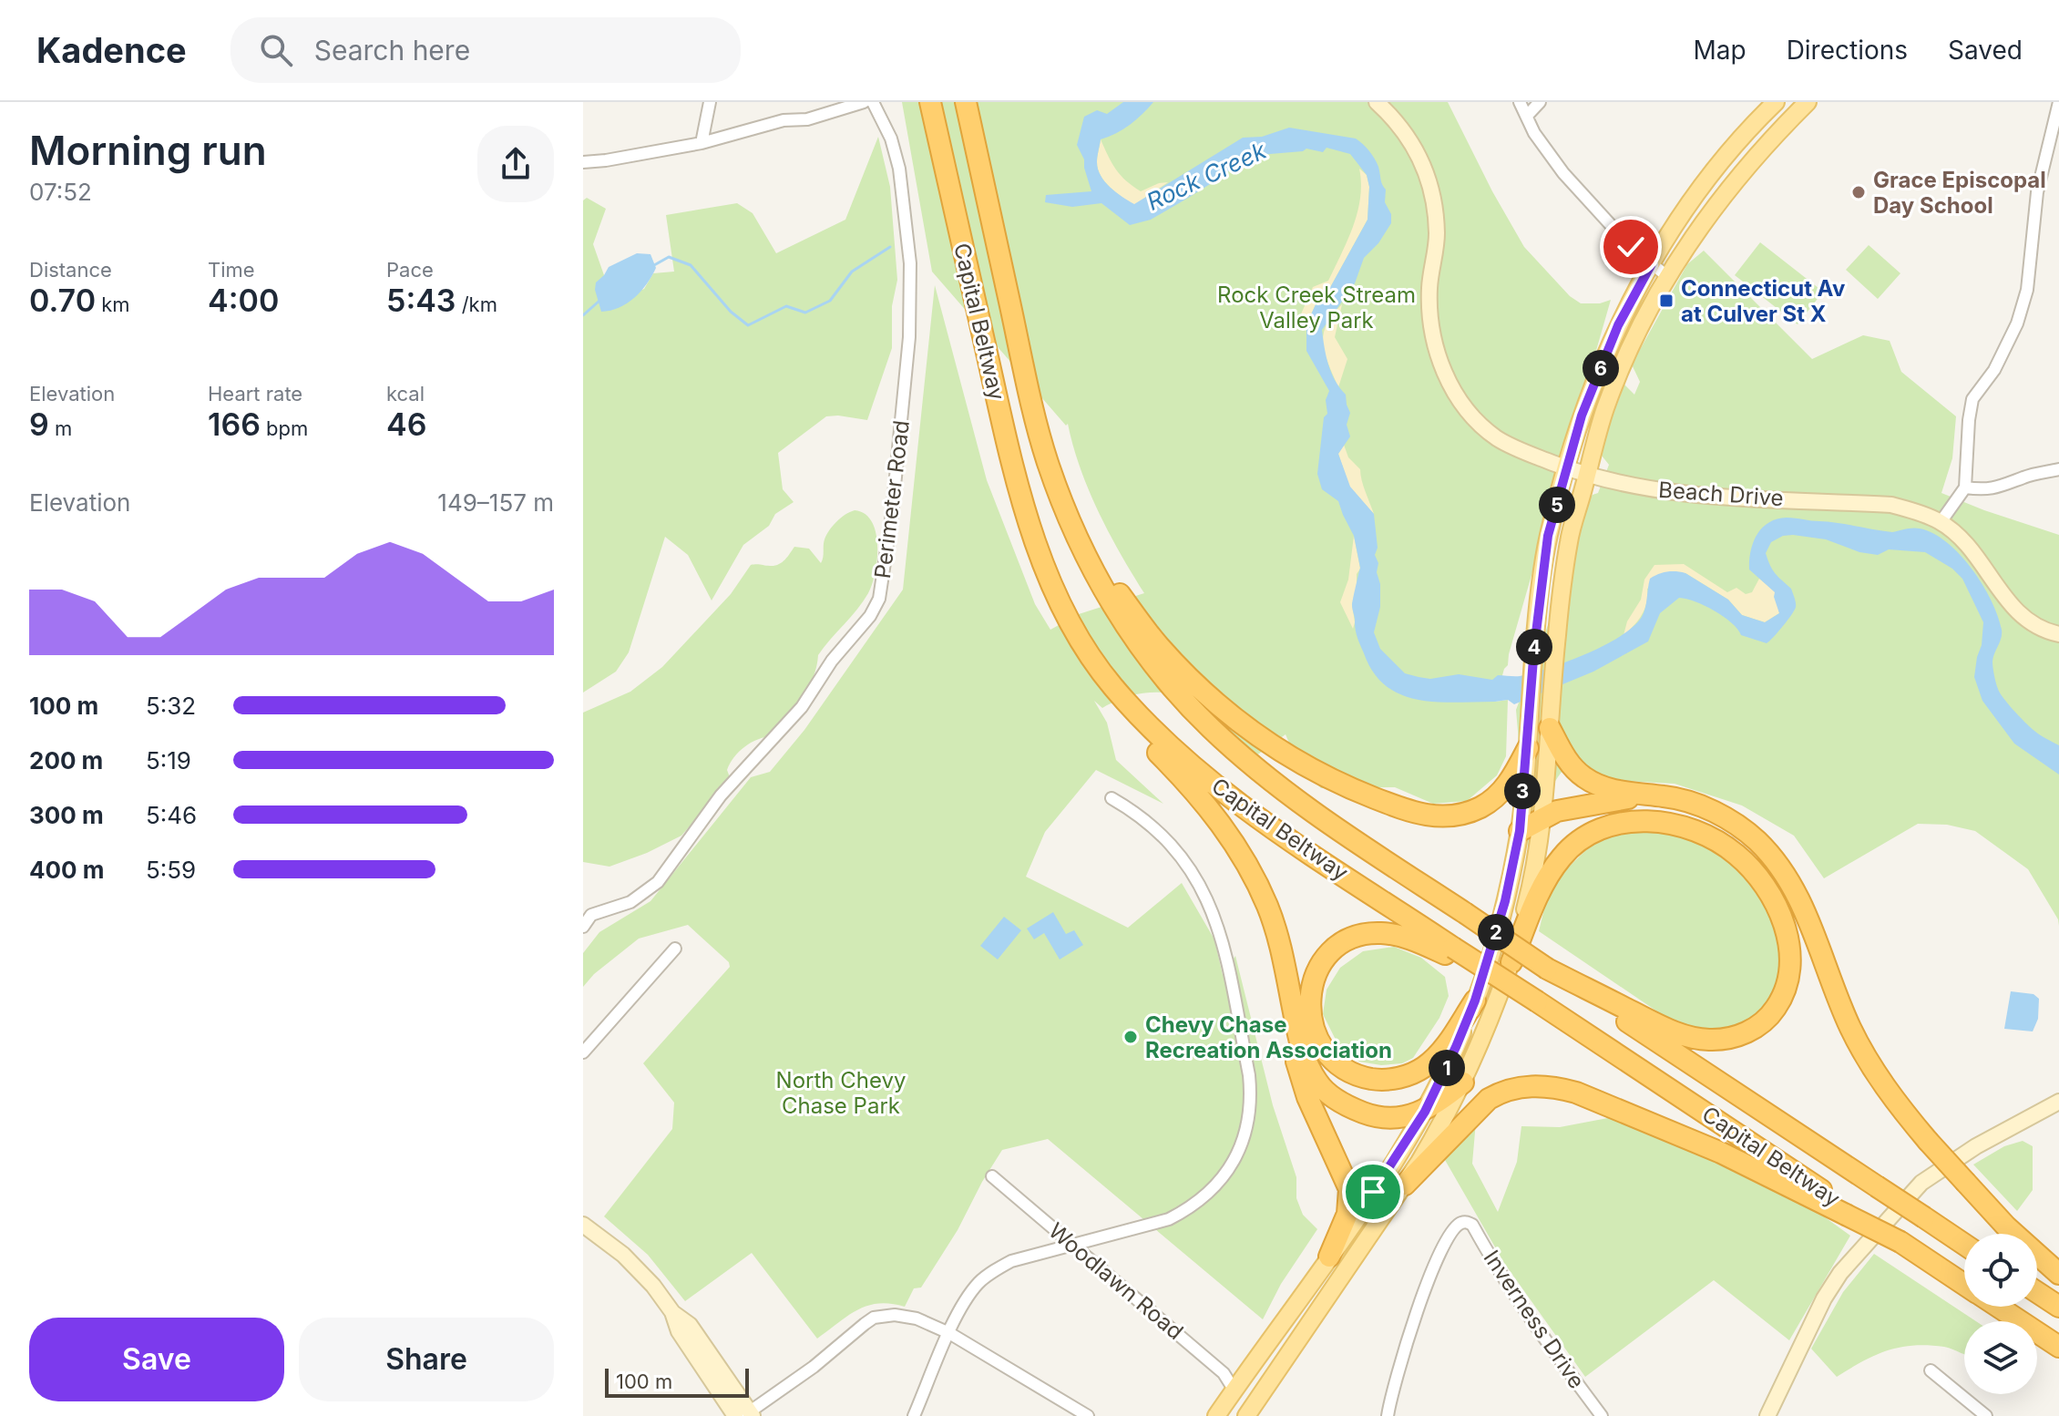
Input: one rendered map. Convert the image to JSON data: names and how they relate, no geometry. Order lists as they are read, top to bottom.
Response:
{
  "streets": {
    "highway": ["Capital Beltway"],
    "street": [
      "Beach Drive",
      "Perimeter Road",
      "Woodlawn Road",
      "Inverness Drive"
    ]
  },
  "water": ["Rock Creek"],
  "parks": ["Rock Creek Stream Valley Park", "North Chevy Chase Park"],
  "places": {
    "other": ["Grace Episcopal Day School", "Chevy Chase Recreation Association"],
    "transit": ["Connecticut Av at Culver St X"]
  },
  "scale_bar": "100 m",
  "page": {
    "header": "Kadence",
    "search": "Search here",
    "nav": ["Map", "Directions", "Saved"],
    "heading": ["Morning run", "07:52"],
    "stats": [
      ["Distance", "0.70 km"],
      ["Time", "4:00"],
      ["Pace", "5:43 /km"],
      ["Elevation", "9 m"],
      ["Heart rate", "166 bpm"],
      ["kcal", "46"]
    ],
    "pins": [
      "6",
      "5",
      "4",
      "3",
      "2",
      "1"
    ],
    "chart": ["Elevation", "149–157 m"],
    "list": [
      {
        "name": "100 m",
        "note": "5:32"
      },
      {
        "name": "200 m",
        "note": "5:19"
      },
      {
        "name": "300 m",
        "note": "5:46"
      },
      {
        "name": "400 m",
        "note": "5:59"
      }
    ],
    "buttons": ["Save", "Share"],
    "scale": "100 m"
  }
}
